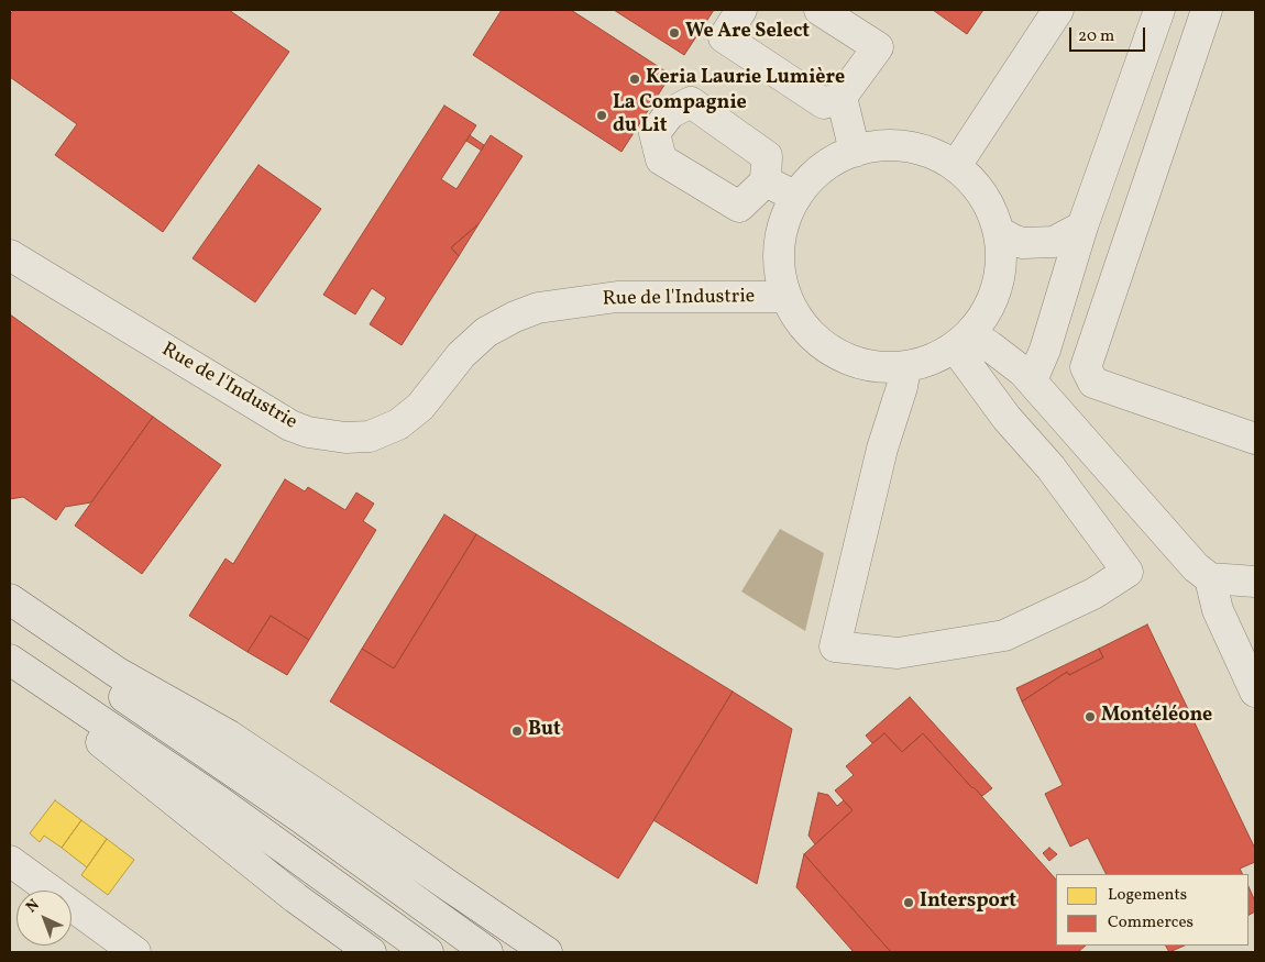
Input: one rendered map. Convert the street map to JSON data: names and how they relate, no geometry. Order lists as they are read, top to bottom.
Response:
{
  "streets": {
    "street": ["Rue de l'Industrie"]
  },
  "places": [
    "We Are Select",
    "Keria Laurie Lumière",
    "La Compagnie du Lit",
    "Montéléone",
    "But",
    "Intersport"
  ],
  "legend": ["Logements", "Commerces"],
  "scale_bar": "20 m",
  "north": "top left"
}
